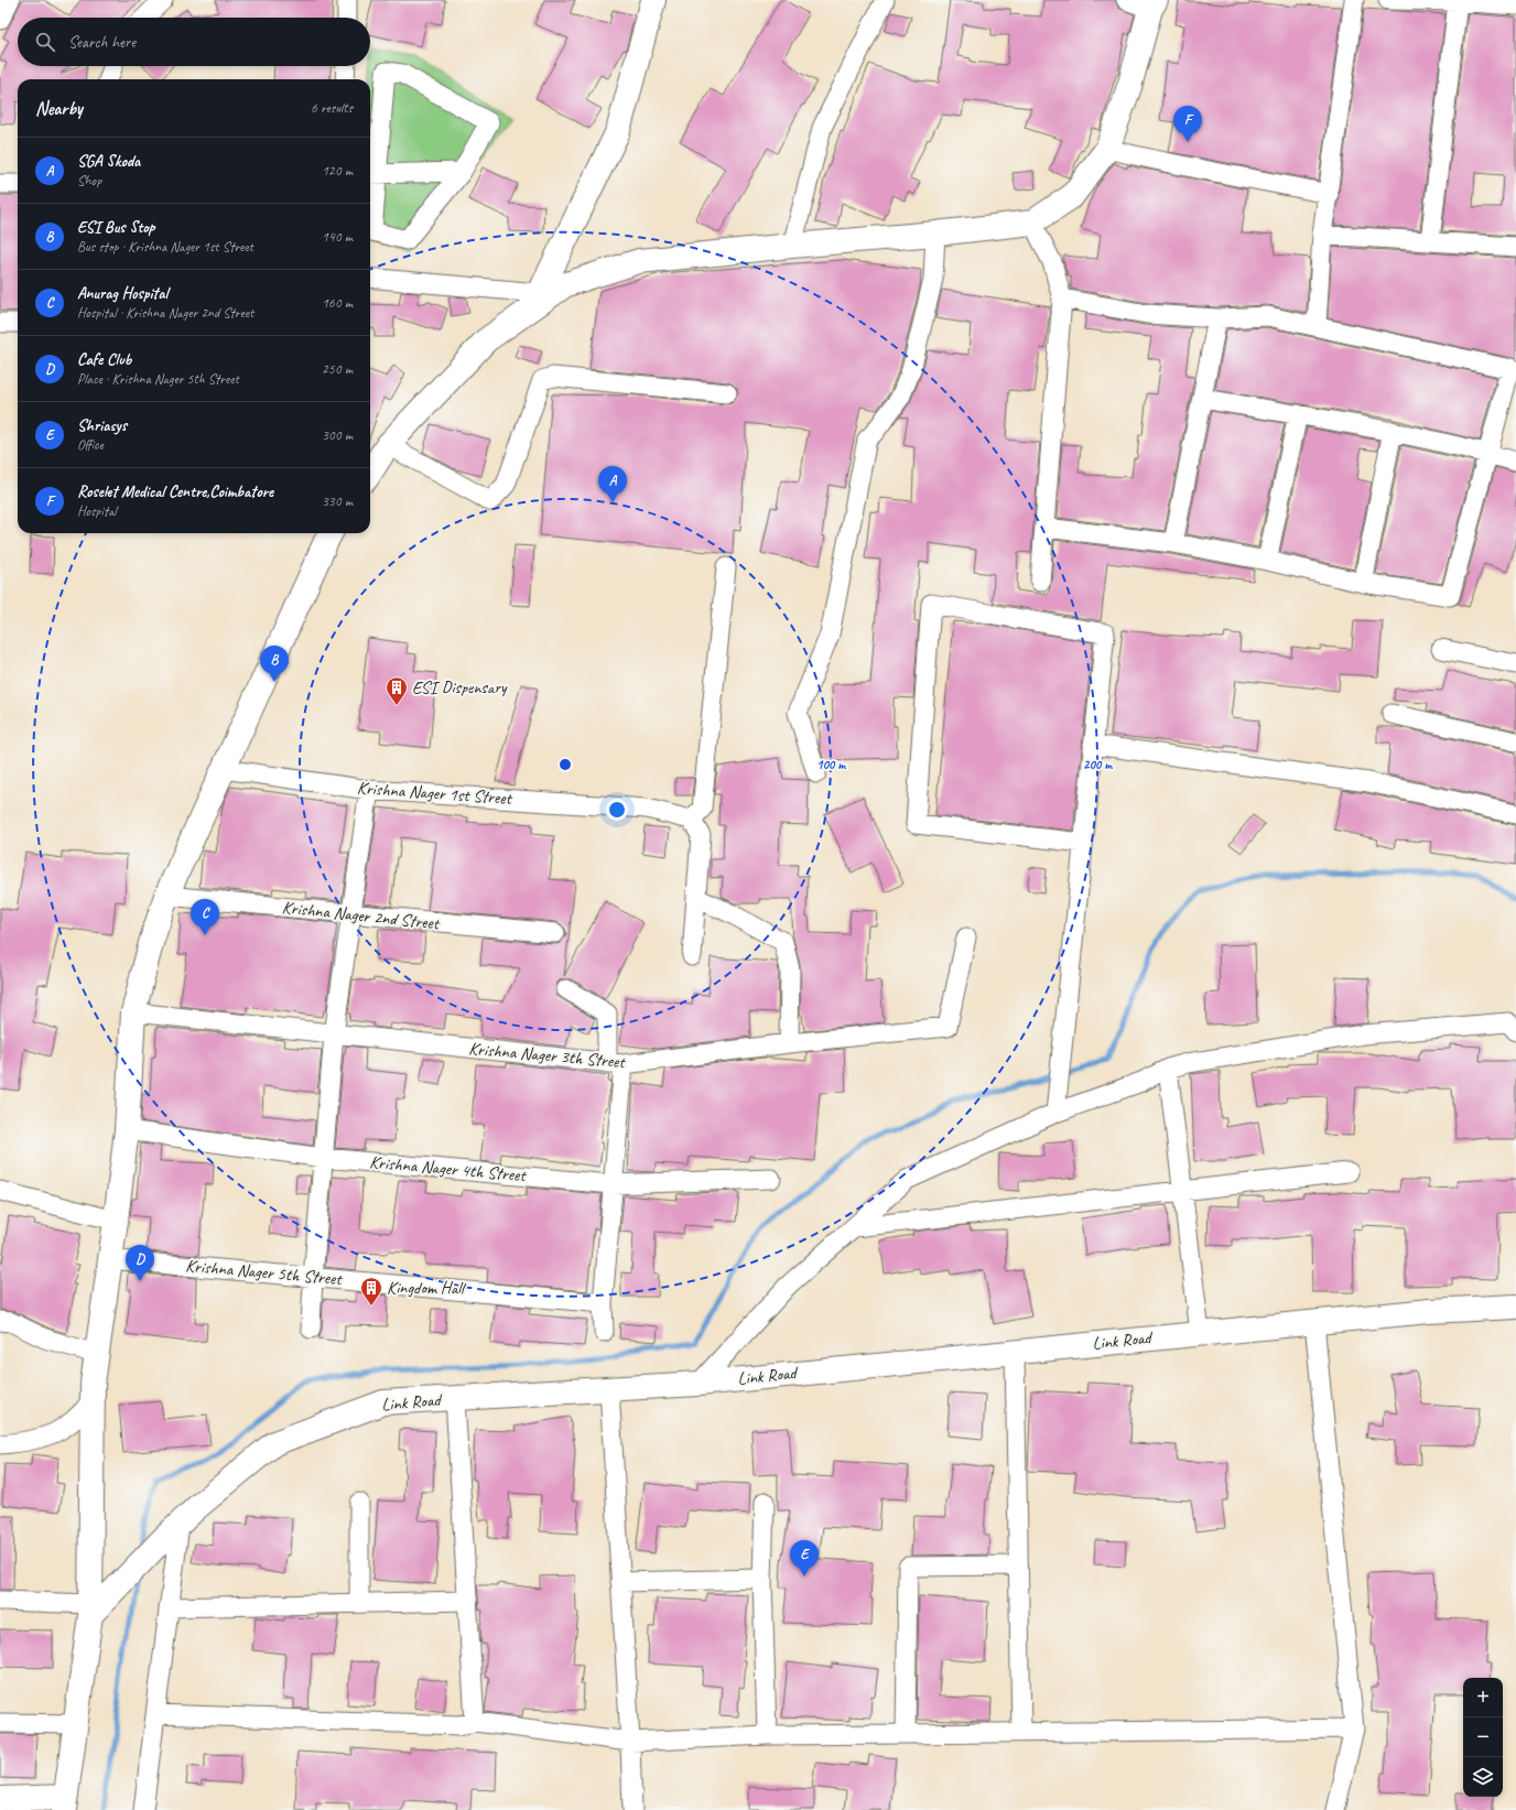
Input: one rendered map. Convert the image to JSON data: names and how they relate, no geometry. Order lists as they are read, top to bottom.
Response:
{
  "streets": {
    "street": [
      "Krishna Nager 1st Street",
      "Krishna Nager 2nd Street",
      "Krishna Nager 3th Street",
      "Krishna Nager 4th Street",
      "Krishna Nager 5th Street",
      "Link Road"
    ]
  },
  "places": {
    "building": ["ESI Dispensary", "Kingdom Hall"]
  },
  "page": {
    "search": "Search here",
    "heading": ["Nearby", "6 results"],
    "pins": [
      "F",
      "A",
      "B",
      "C",
      "D",
      "E"
    ],
    "list": [
      {
        "mark": "A",
        "name": "SGA Skoda",
        "note": "Shop",
        "value": "120 m"
      },
      {
        "mark": "B",
        "name": "ESI Bus Stop",
        "note": "Bus stop · Krishna Nager 1st Street",
        "value": "140 m"
      },
      {
        "mark": "C",
        "name": "Anurag Hospital",
        "note": "Hospital · Krishna Nager 2nd Street",
        "value": "160 m"
      },
      {
        "mark": "D",
        "name": "Cafe Club",
        "note": "Place · Krishna Nager 5th Street",
        "value": "250 m"
      },
      {
        "mark": "E",
        "name": "Shriasys",
        "note": "Office",
        "value": "300 m"
      },
      {
        "mark": "F",
        "name": "Roselet Medical Centre,Coimbatore",
        "note": "Hospital",
        "value": "330 m"
      }
    ],
    "map_buttons": ["+", "−"]
  },
  "rings": ["100 m", "200 m"]
}
